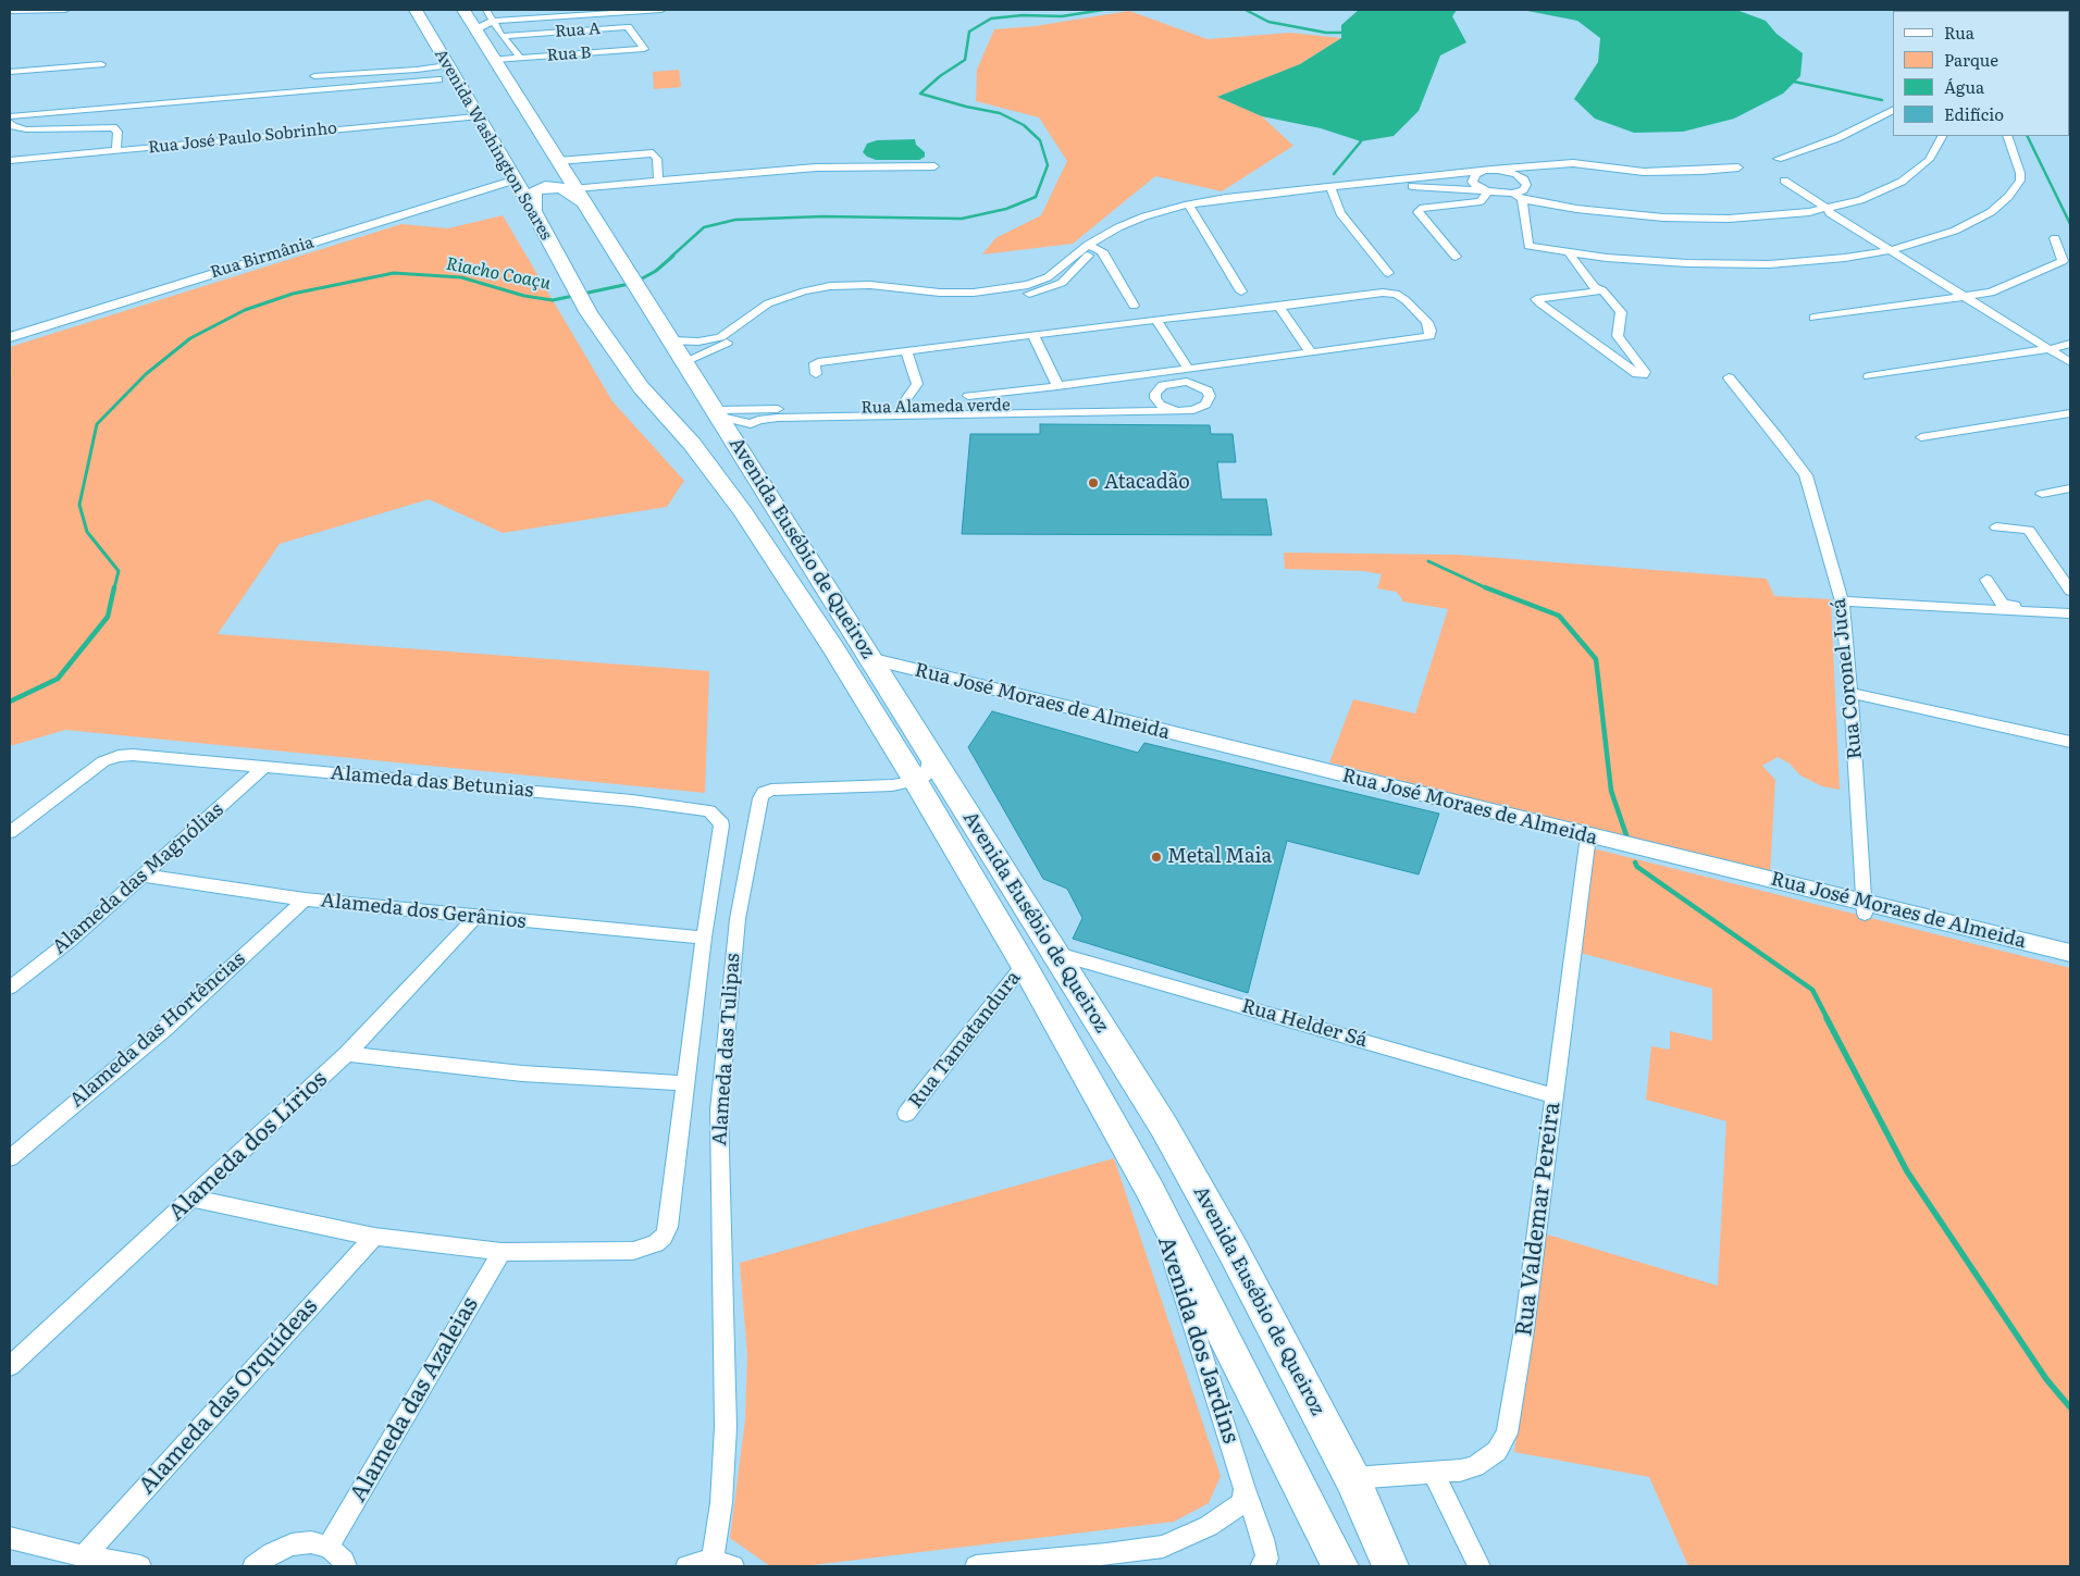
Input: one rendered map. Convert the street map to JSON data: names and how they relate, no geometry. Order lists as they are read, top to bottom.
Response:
{
  "streets": {
    "highway": ["Avenida Washington Soares", "Avenida Eusébio de Queiroz"],
    "street": [
      "Rua A",
      "Rua B",
      "Rua José Paulo Sobrinho",
      "Rua Birmânia",
      "Rua Alameda verde",
      "Rua Coronel Jucá",
      "Rua José Moraes de Almeida",
      "Alameda das Betunias",
      "Alameda das Magnólias",
      "Alameda dos Gerânios",
      "Rua Helder Sá",
      "Alameda das Hortências",
      "Rua Tamatandura",
      "Alameda das Tulipas",
      "Alameda dos Lírios",
      "Rua Valdemar Pereira",
      "Avenida dos Jardins",
      "Alameda das Orquídeas",
      "Alameda das Azaleias"
    ]
  },
  "crossings": [
    ["Rua A", "Rua B"],
    ["Rua José Paulo Sobrinho", "Avenida Washington Soares"],
    ["Avenida Washington Soares", "Rua Birmânia"],
    ["Avenida Washington Soares", "Avenida Eusébio de Queiroz"],
    ["Rua Alameda verde", "Avenida Eusébio de Queiroz"],
    ["Avenida Eusébio de Queiroz", "Rua José Moraes de Almeida"],
    ["Avenida Eusébio de Queiroz", "Rua Helder Sá"],
    ["Avenida Eusébio de Queiroz", "Rua Tamatandura"],
    ["Avenida Eusébio de Queiroz", "Alameda das Tulipas"],
    ["Avenida Eusébio de Queiroz", "Rua Valdemar Pereira"],
    ["Avenida Eusébio de Queiroz", "Avenida dos Jardins"],
    ["Rua Coronel Jucá", "Rua José Moraes de Almeida"],
    ["Rua José Moraes de Almeida", "Rua Valdemar Pereira"],
    ["Alameda das Betunias", "Alameda das Magnólias"],
    ["Alameda das Betunias", "Alameda dos Gerânios"],
    ["Alameda das Magnólias", "Alameda dos Gerânios"],
    ["Alameda dos Gerânios", "Alameda das Hortências"],
    ["Alameda dos Gerânios", "Alameda dos Lírios"],
    ["Rua Helder Sá", "Rua Valdemar Pereira"]
  ],
  "water": ["Riacho Coaçu"],
  "places": ["Atacadão", "Metal Maia"],
  "legend": [
    "Rua",
    "Parque",
    "Água",
    "Edifício"
  ]
}
